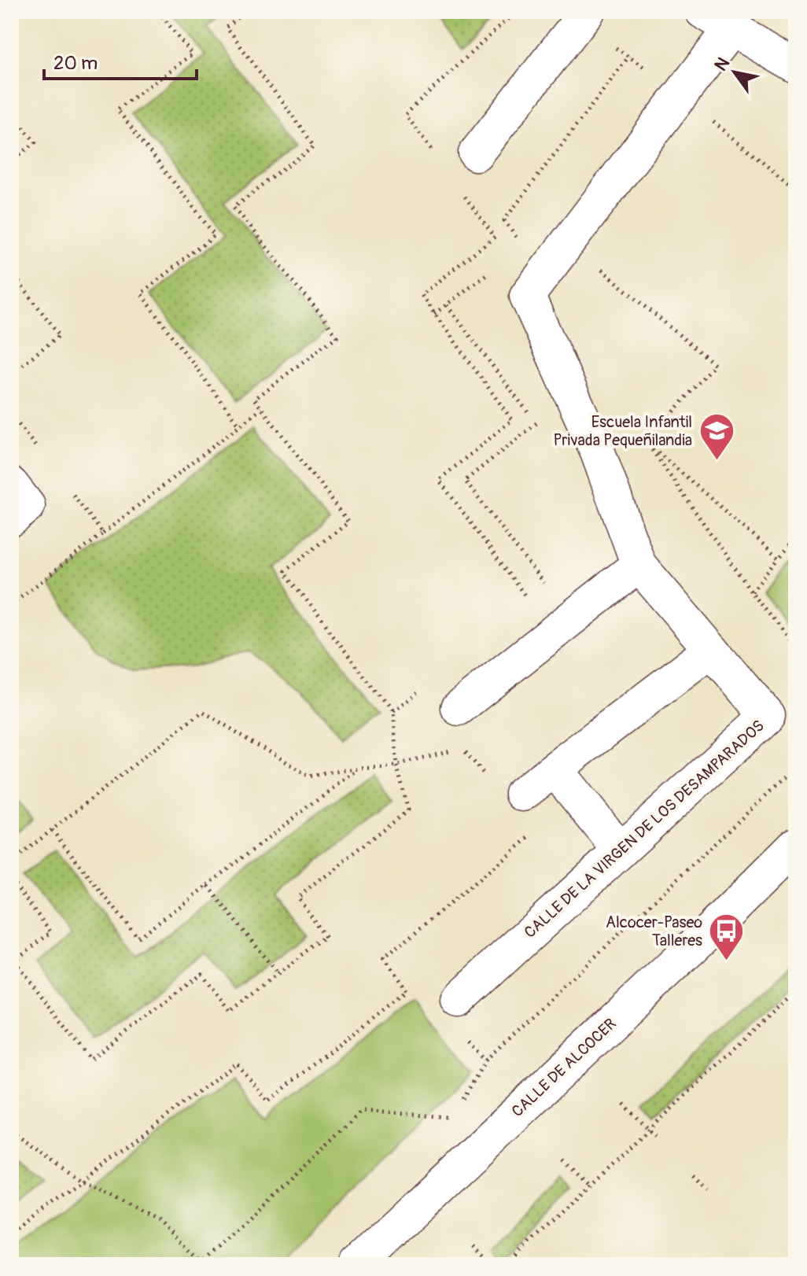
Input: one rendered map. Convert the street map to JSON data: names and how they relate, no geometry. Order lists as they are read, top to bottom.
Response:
{
  "streets": {
    "main road": ["CALLE DE LA VIRGEN DE LOS DESAMPARADOS", "CALLE DE ALCOCER"]
  },
  "places": {
    "school or university": ["Escuela Infantil Privada Pequeñilandia"],
    "bus stop": ["Alcocer-Paseo Talleres"]
  },
  "scale_bar": "20 m",
  "north": "top left"
}
